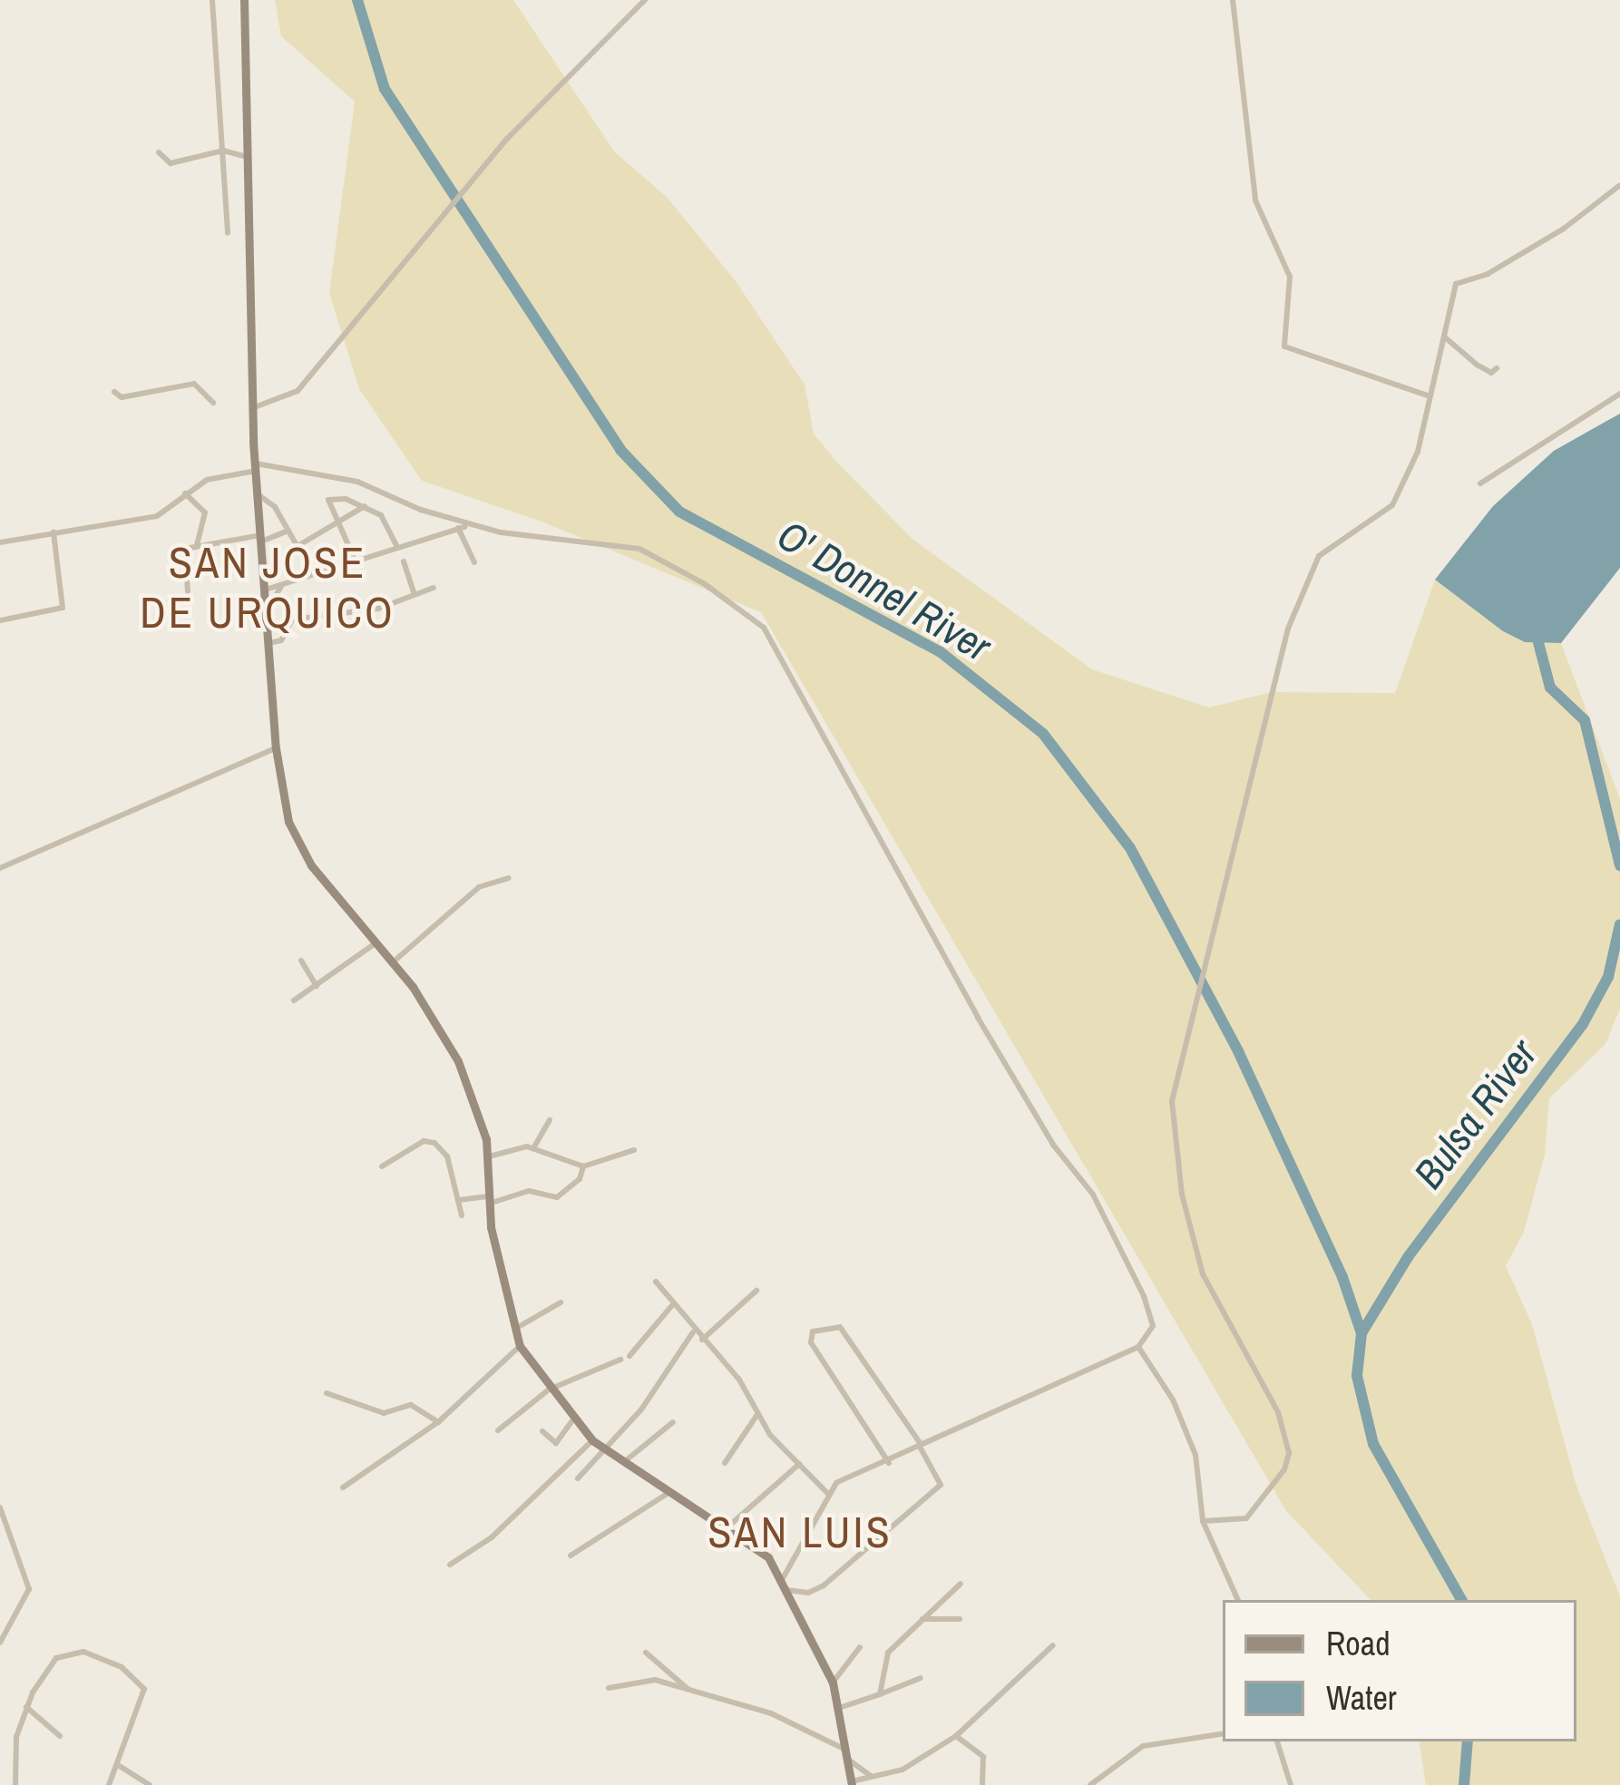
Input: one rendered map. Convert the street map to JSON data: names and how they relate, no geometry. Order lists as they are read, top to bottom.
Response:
{
  "districts": ["SAN JOSE DE URQUICO", "SAN LUIS"],
  "water": ["O' Donnel River", "Bulsa River"],
  "legend": ["Road", "Water"]
}
